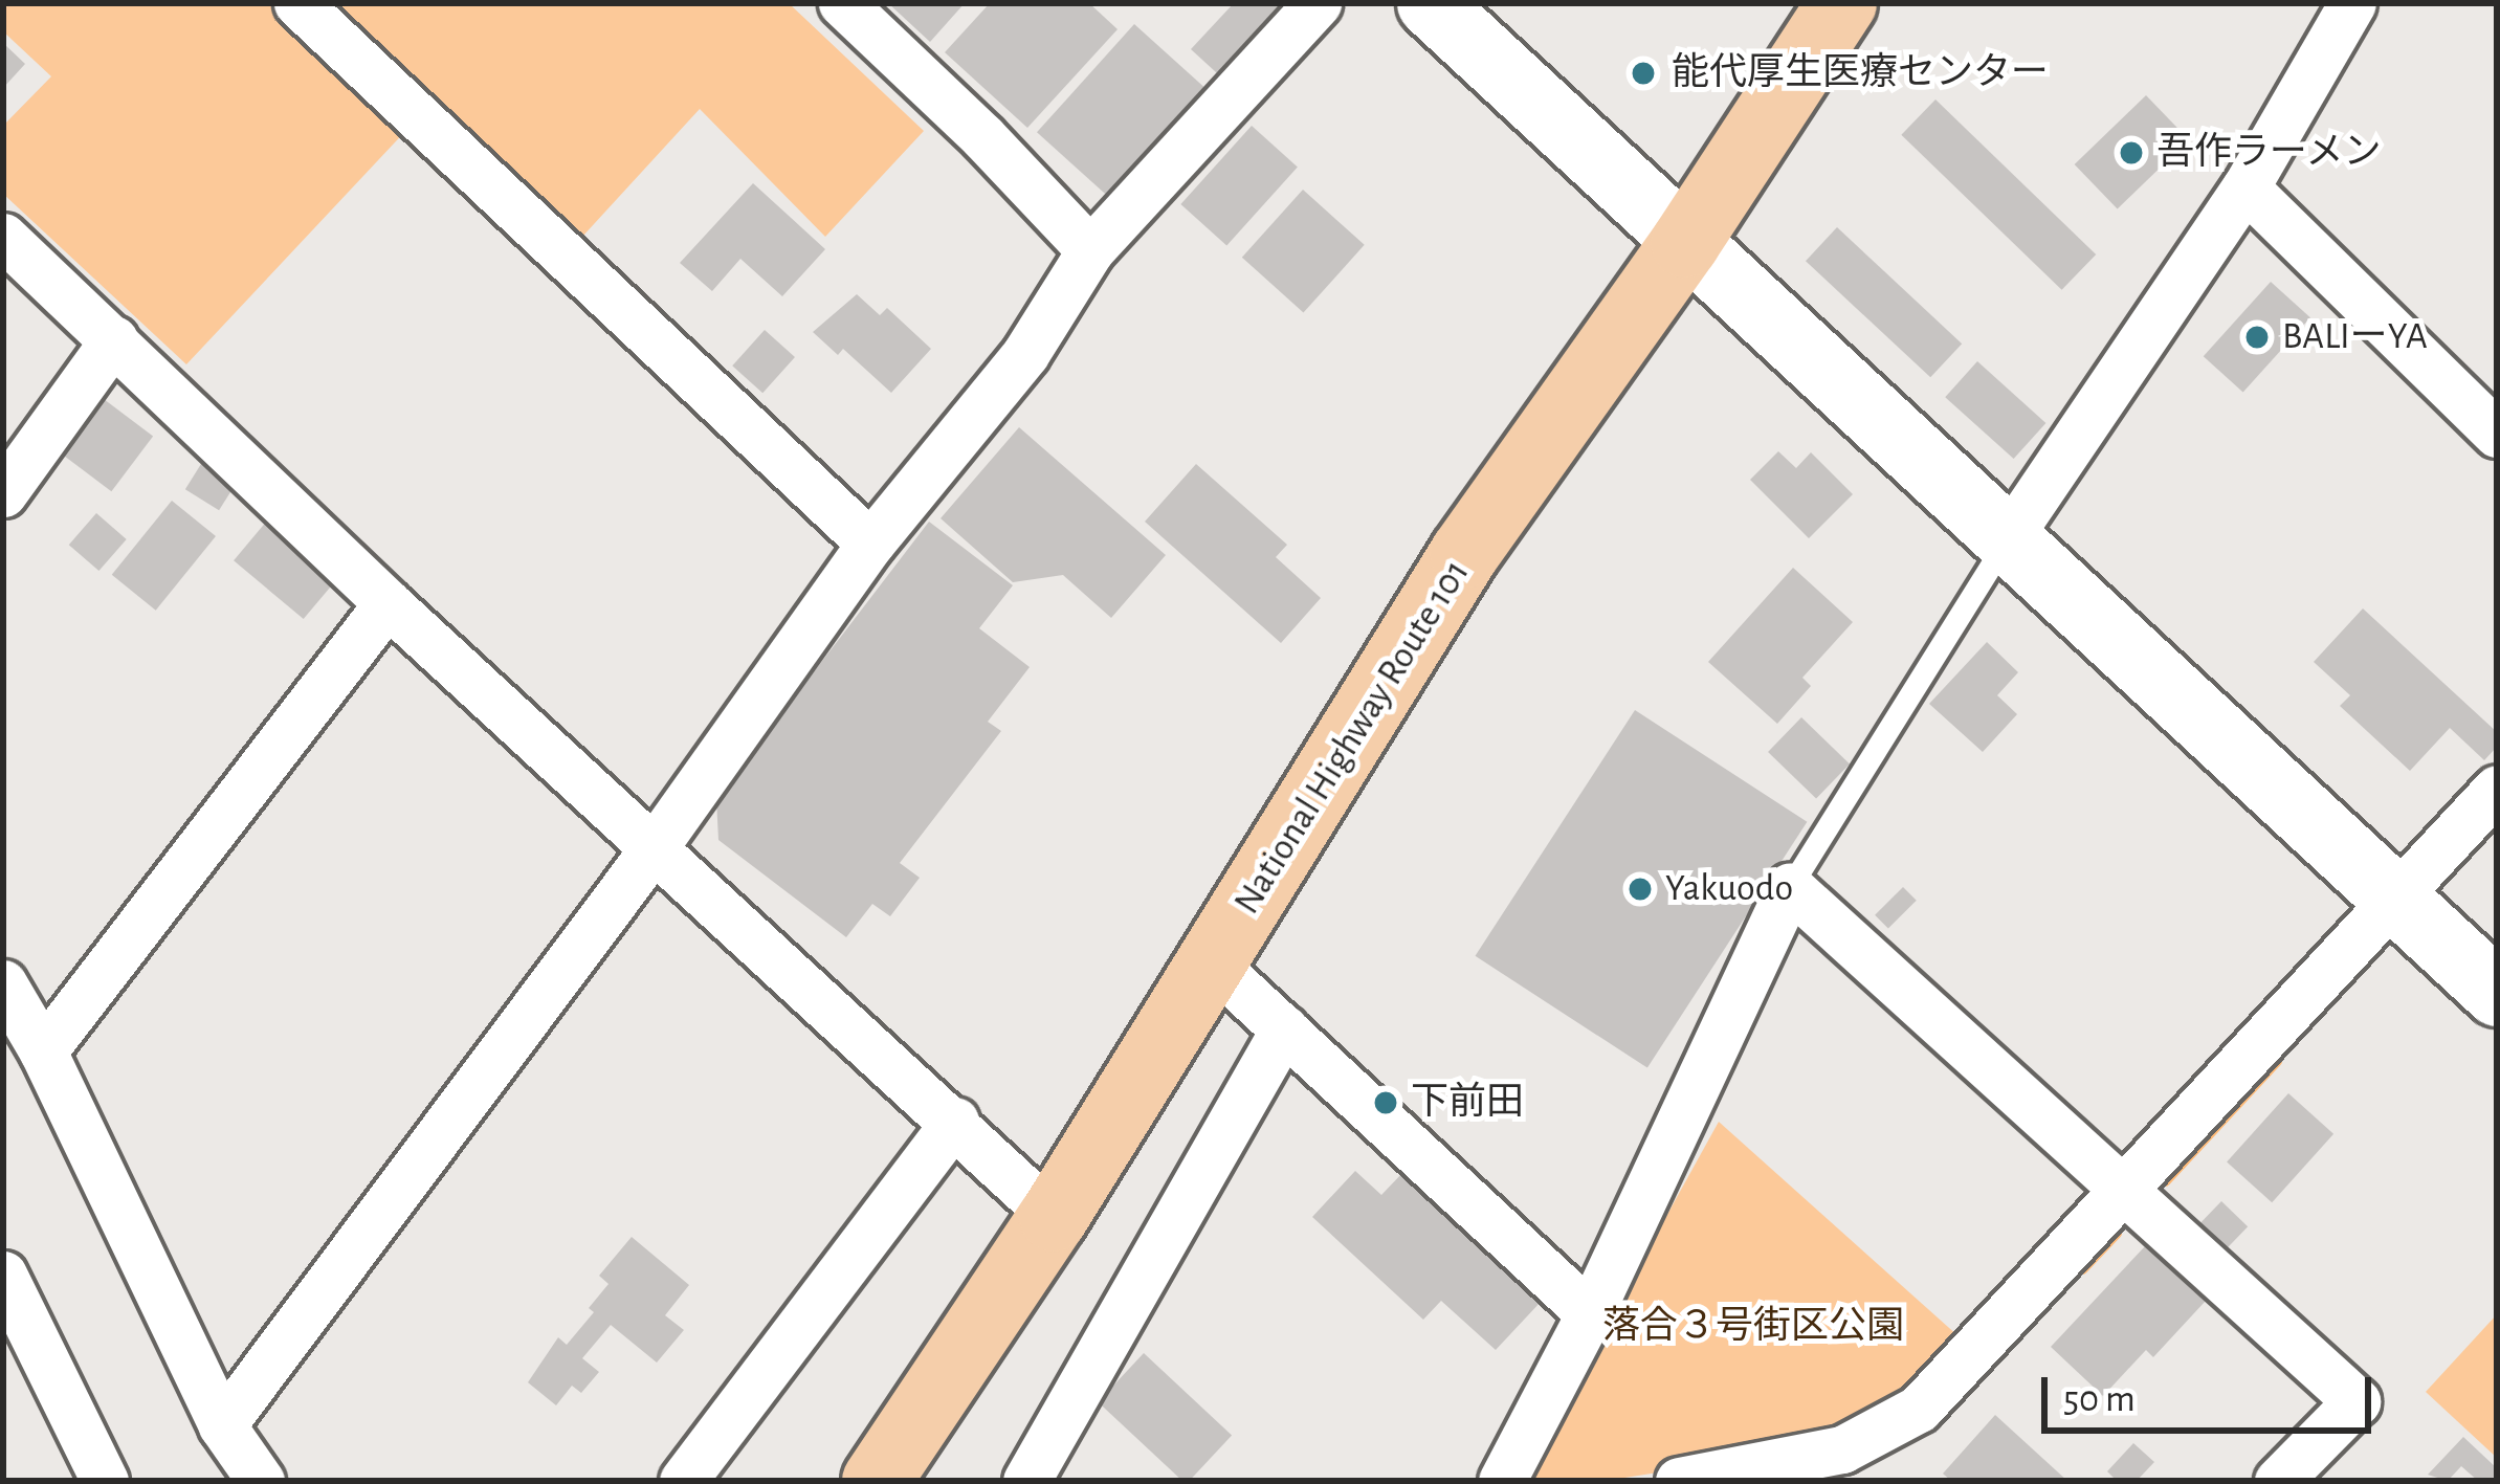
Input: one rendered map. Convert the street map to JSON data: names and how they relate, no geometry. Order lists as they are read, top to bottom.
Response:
{
  "streets": {
    "highway": ["National Highway Route 101"]
  },
  "parks": ["落合３号街区公園"],
  "places": [
    "能代厚生医療センター",
    "吾作ラーメン",
    "BALIーYA",
    "Yakuodo",
    "下前田"
  ],
  "scale_bar": "50 m"
}
